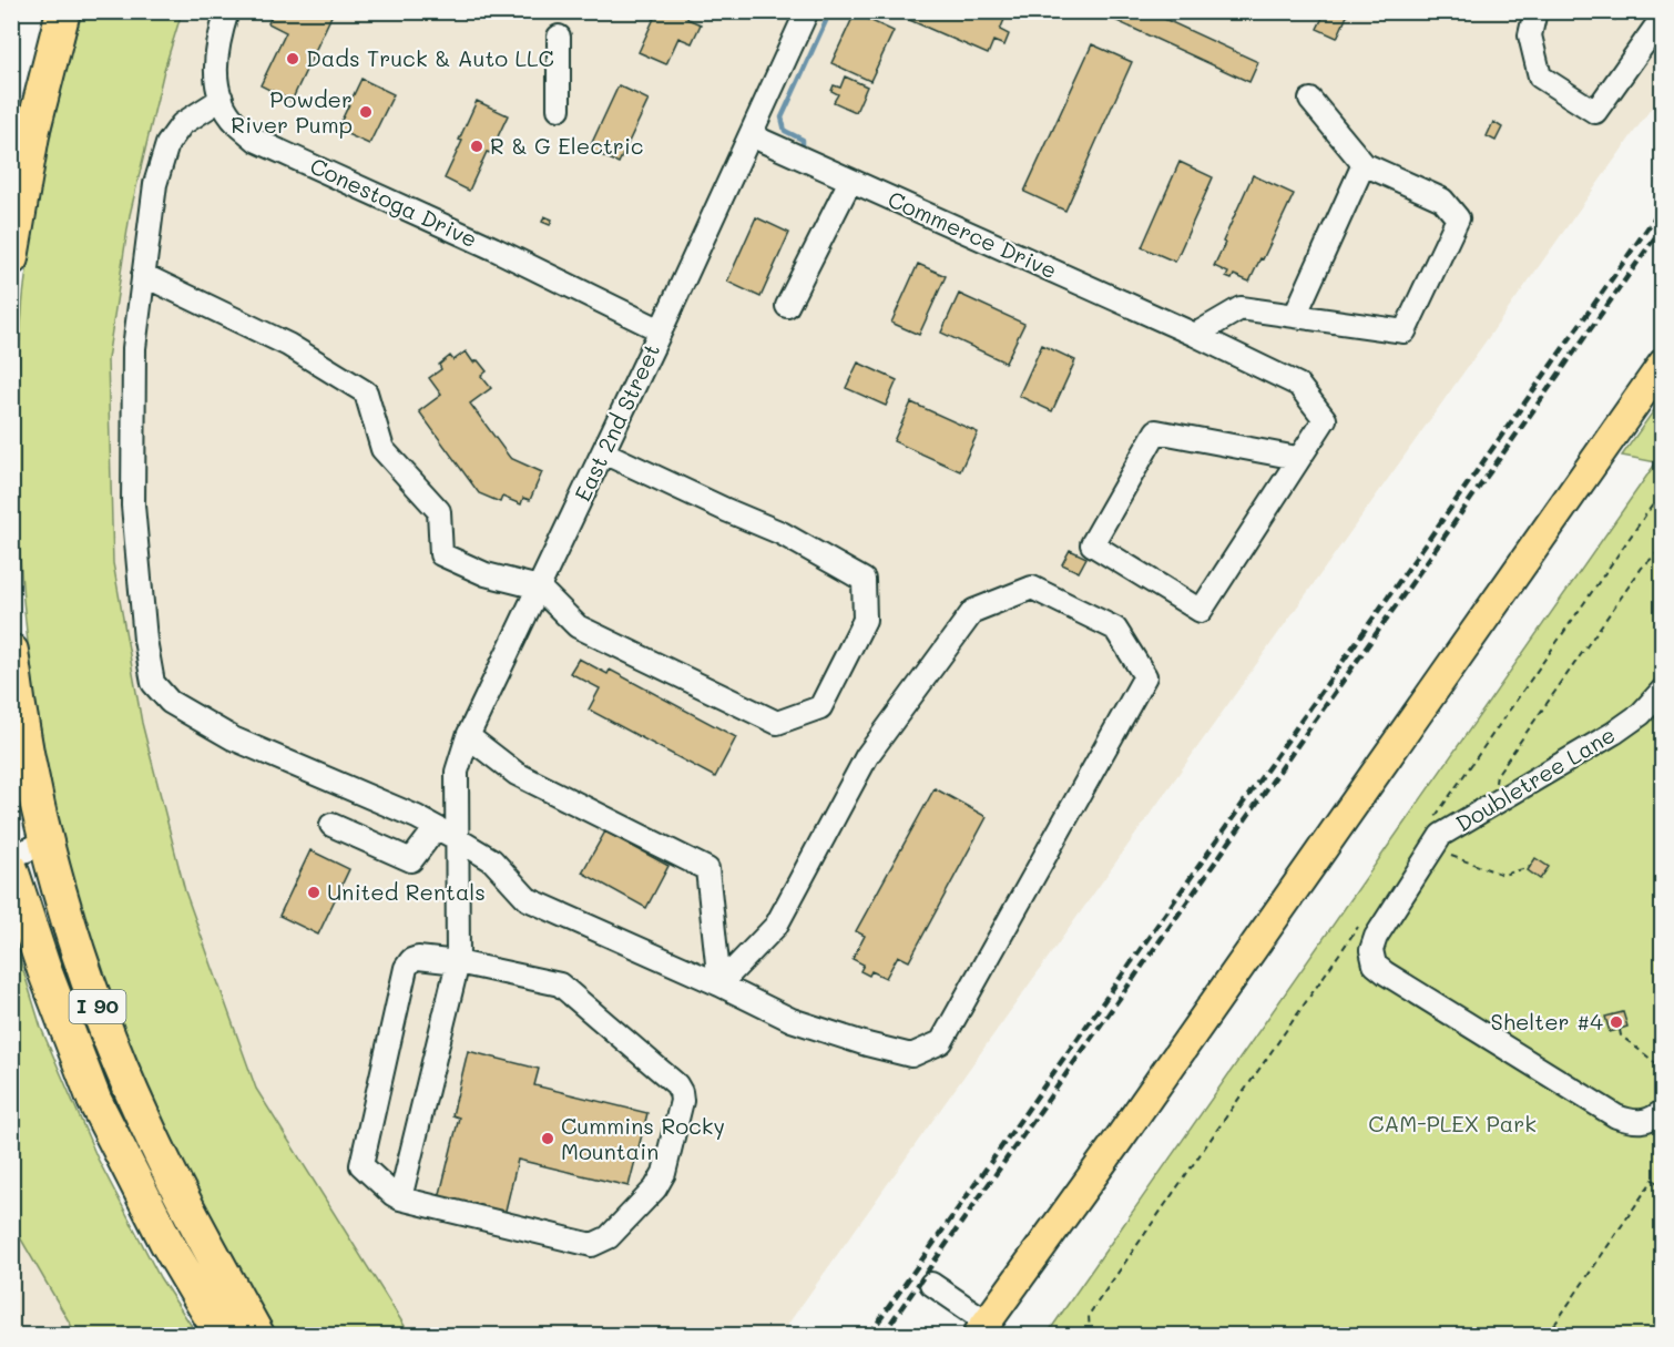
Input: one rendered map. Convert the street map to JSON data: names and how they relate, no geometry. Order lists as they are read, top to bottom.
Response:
{
  "streets": {
    "highway": ["I 90"],
    "street": [
      "Conestoga Drive",
      "Commerce Drive",
      "East 2nd Street",
      "Doubletree Lane"
    ]
  },
  "crossings": [
    ["Conestoga Drive", "East 2nd Street"],
    ["Commerce Drive", "East 2nd Street"]
  ],
  "parks": ["CAM-PLEX Park"],
  "places": [
    "Dads Truck & Auto LLC",
    "Powder River Pump",
    "R & G Electric",
    "United Rentals",
    "Shelter #4",
    "Cummins Rocky Mountain"
  ]
}
